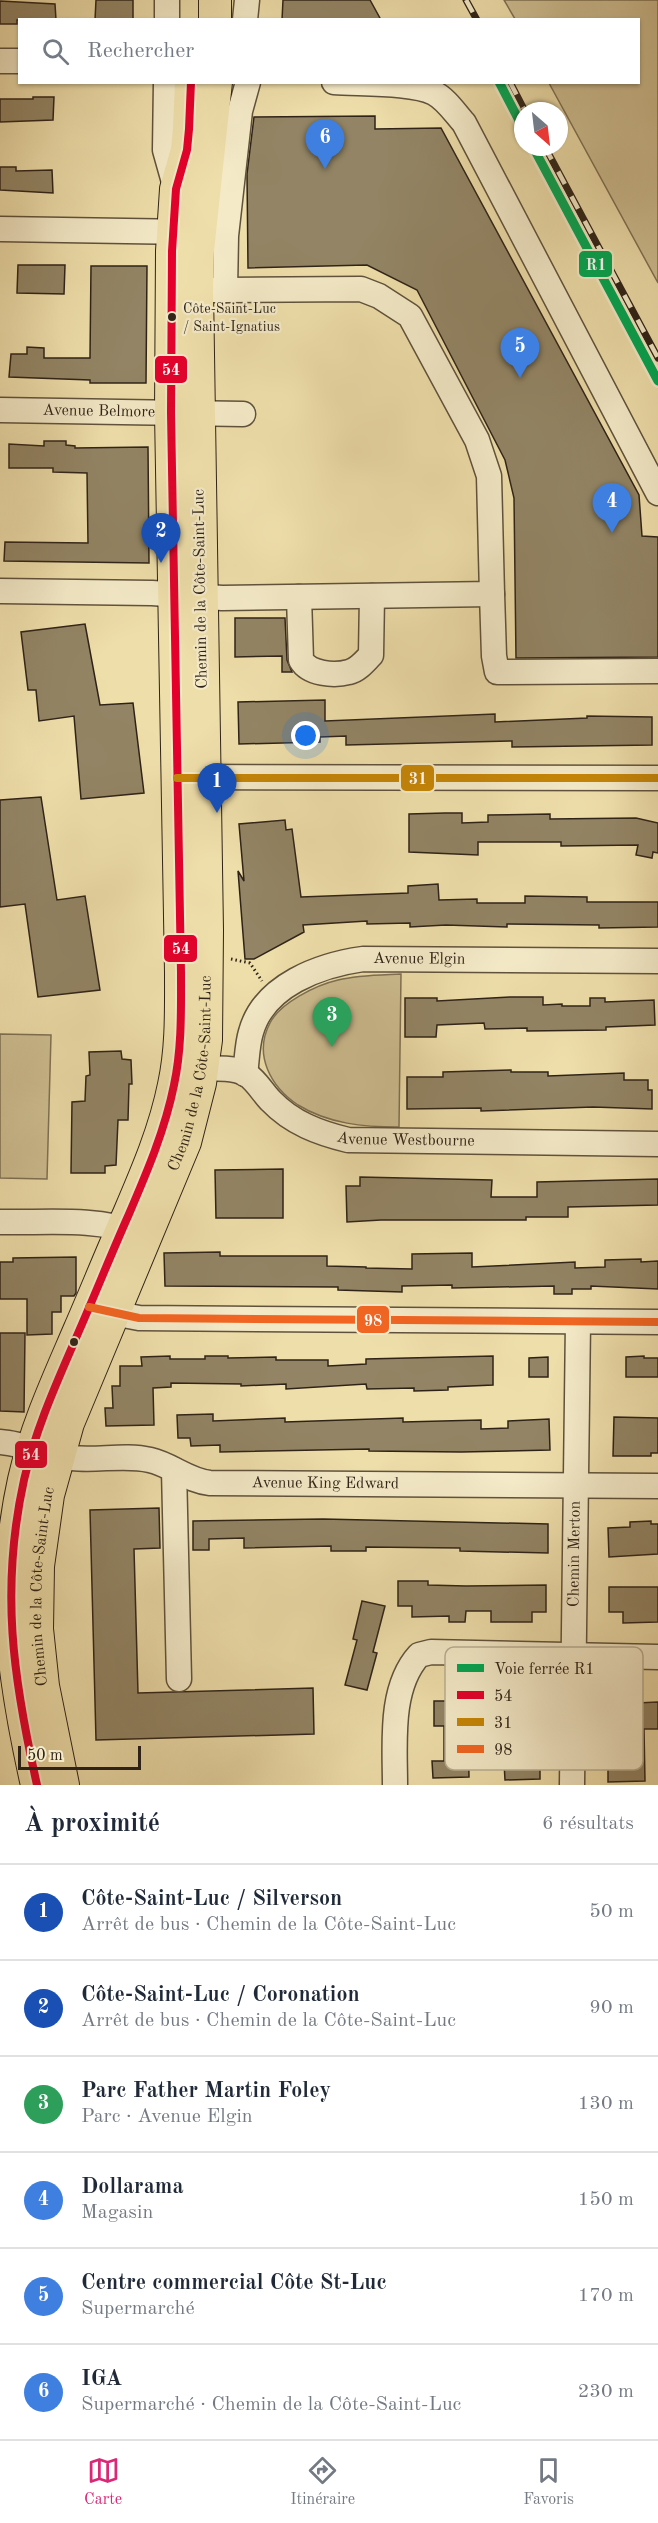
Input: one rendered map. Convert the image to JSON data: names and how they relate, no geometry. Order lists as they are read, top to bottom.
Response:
{
  "streets": {
    "main road": ["Chemin de la Côte-Saint-Luc"],
    "street": [
      "Avenue Belmore",
      "Avenue Elgin",
      "Avenue Westbourne",
      "Avenue King Edward",
      "Chemin Merton"
    ]
  },
  "crossings": [
    ["Avenue Belmore", "Chemin de la Côte-Saint-Luc"],
    ["Chemin de la Côte-Saint-Luc", "Avenue King Edward"],
    ["Avenue Elgin", "Avenue Westbourne"],
    ["Avenue King Edward", "Chemin Merton"]
  ],
  "places": ["Côte-Saint-Luc / Saint-Ignatius"],
  "lines": [
    "rail line R1",
    "transit line 54",
    "transit line 31",
    "transit line 98"
  ],
  "legend": [
    "Voie ferrée R1",
    "54",
    "31",
    "98"
  ],
  "scale_bar": "50 m",
  "north": "bottom right",
  "page": {
    "search": "Rechercher",
    "pins": [
      "6",
      "5",
      "4",
      "2",
      "1",
      "3"
    ],
    "scale": "50 m",
    "heading": ["À proximité", "6 résultats"],
    "list": [
      {
        "mark": "1",
        "name": "Côte-Saint-Luc / Silverson",
        "note": "Arrêt de bus · Chemin de la Côte-Saint-Luc",
        "value": "50 m"
      },
      {
        "mark": "2",
        "name": "Côte-Saint-Luc / Coronation",
        "note": "Arrêt de bus · Chemin de la Côte-Saint-Luc",
        "value": "90 m"
      },
      {
        "mark": "3",
        "name": "Parc Father Martin Foley",
        "note": "Parc · Avenue Elgin",
        "value": "130 m"
      },
      {
        "mark": "4",
        "name": "Dollarama",
        "note": "Magasin",
        "value": "150 m"
      },
      {
        "mark": "5",
        "name": "Centre commercial Côte St-Luc",
        "note": "Supermarché",
        "value": "170 m"
      },
      {
        "mark": "6",
        "name": "IGA",
        "note": "Supermarché · Chemin de la Côte-Saint-Luc",
        "value": "230 m"
      }
    ],
    "nav": ["Carte", "Itinéraire", "Favoris"]
  }
}
